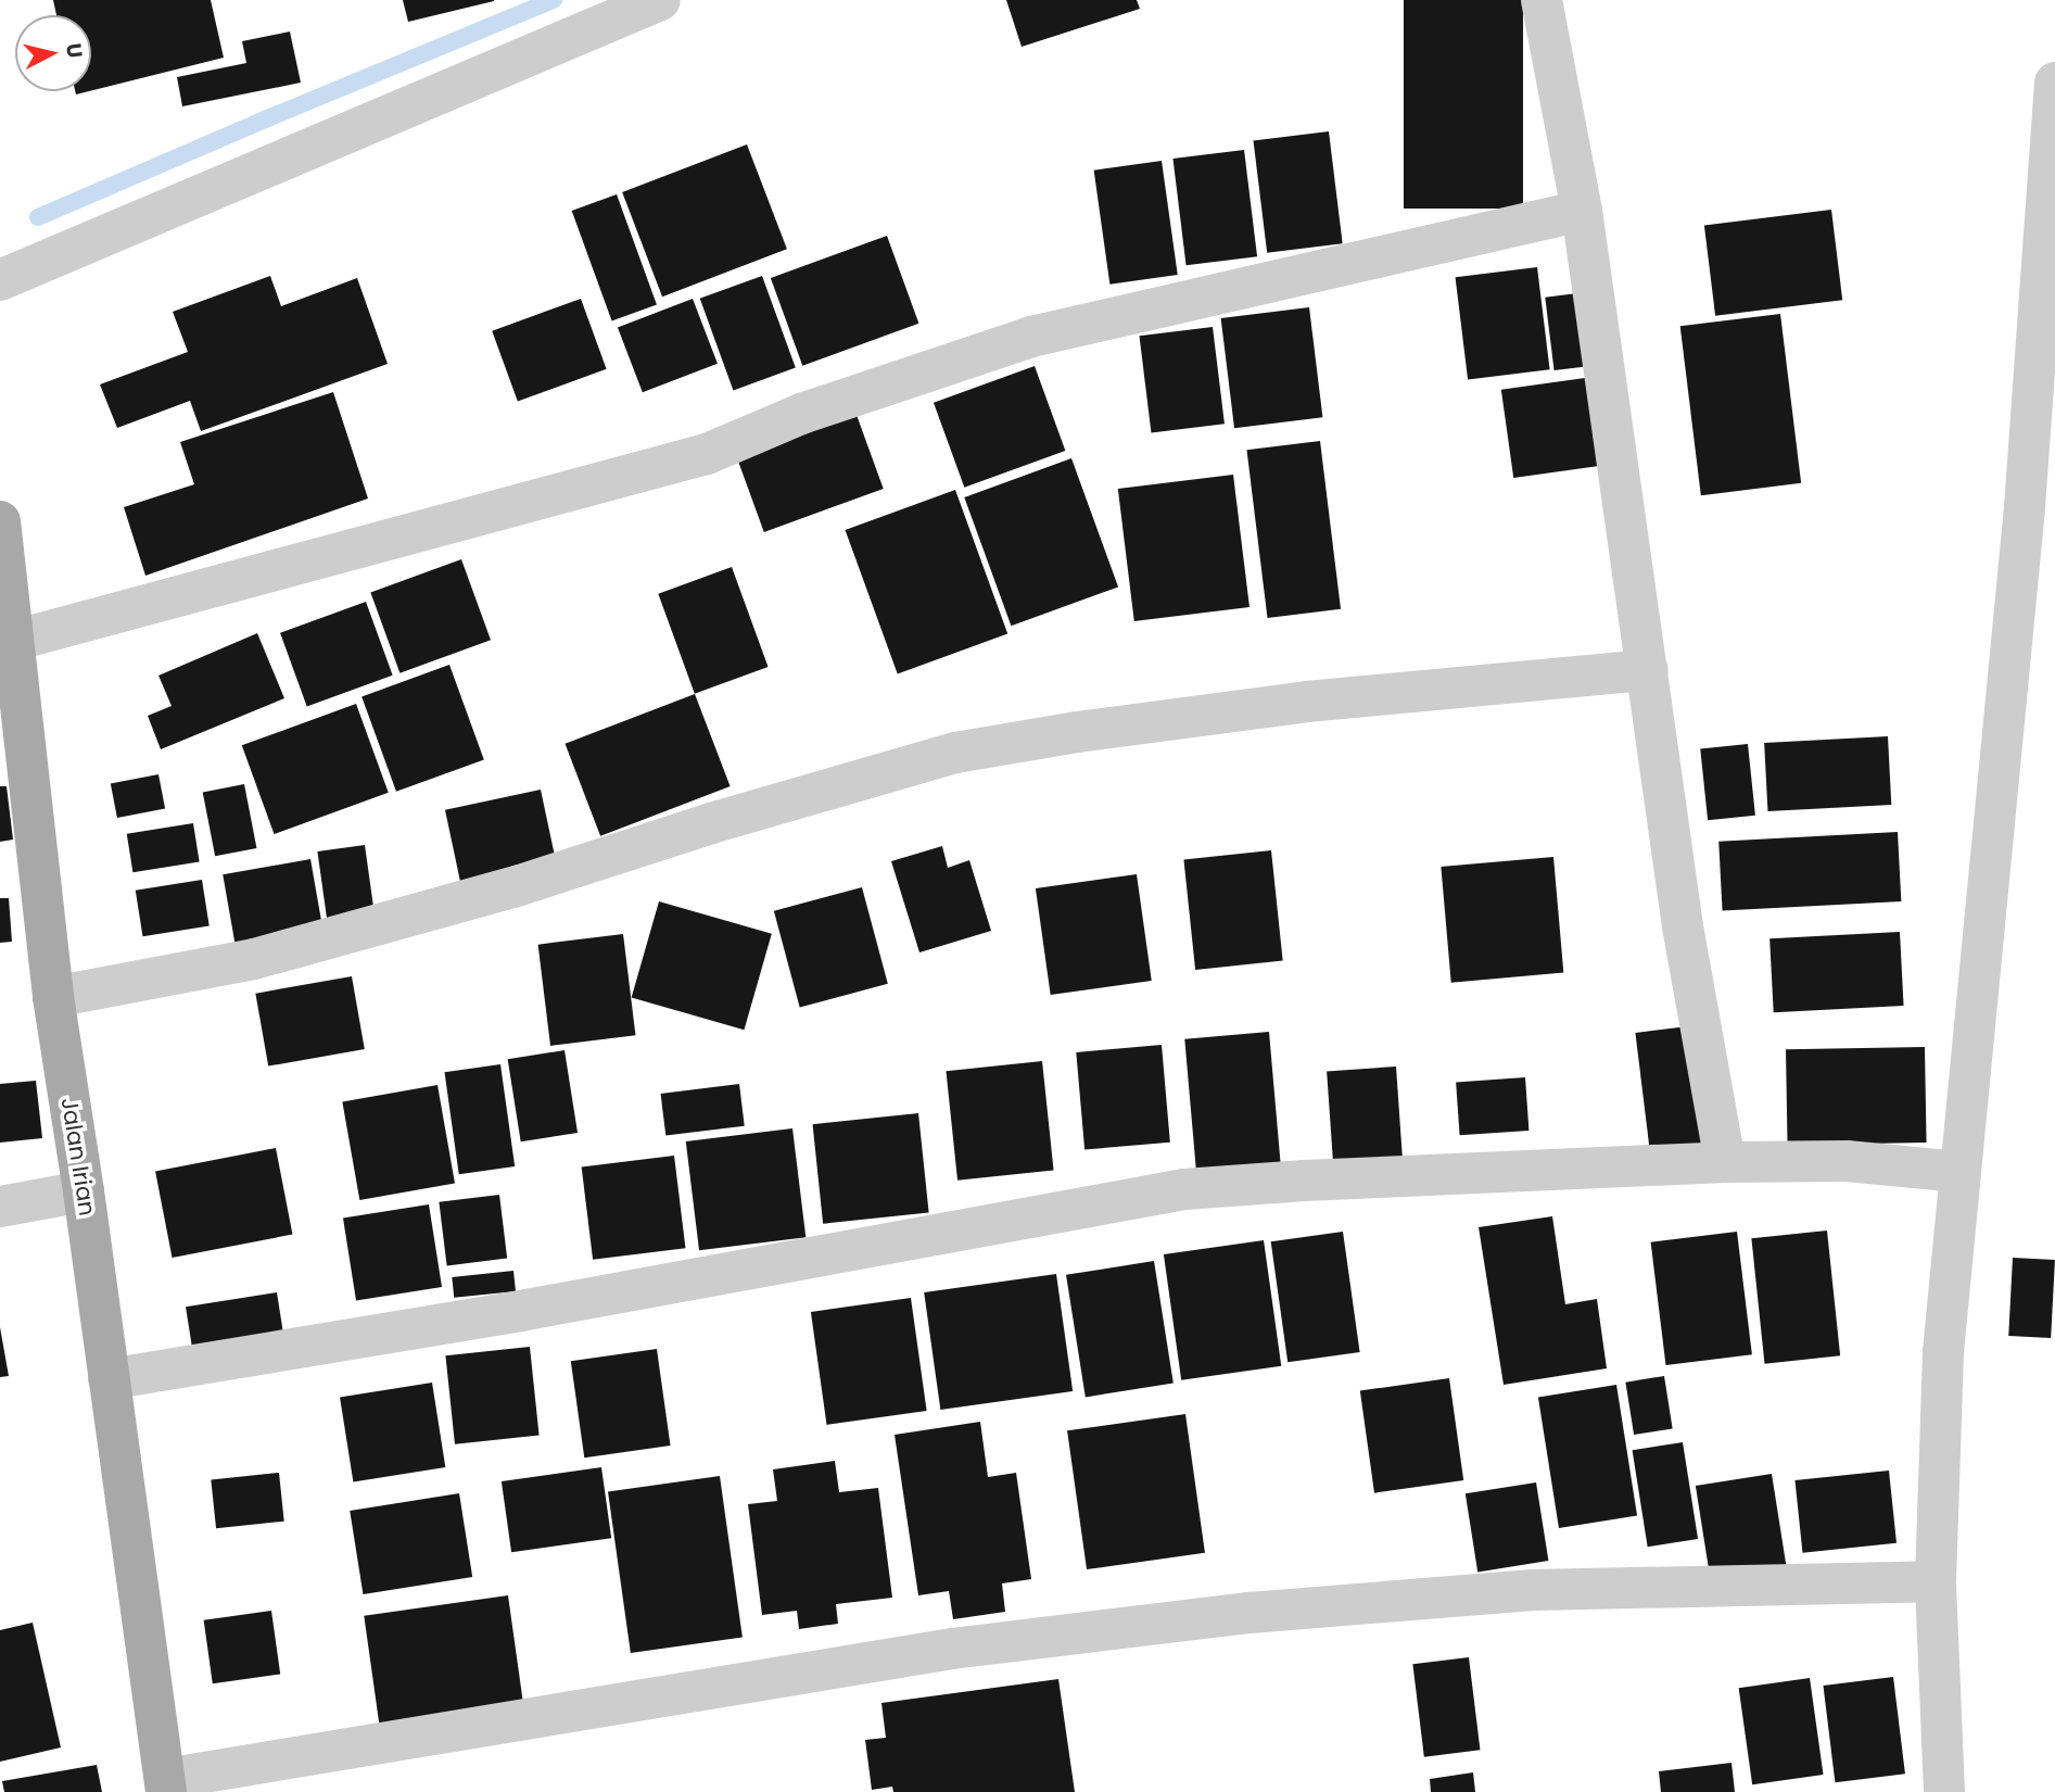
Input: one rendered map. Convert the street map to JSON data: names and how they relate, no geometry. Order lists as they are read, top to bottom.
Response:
{
  "streets": {
    "main road": ["Jalan Irian"]
  },
  "north": "right"
}
